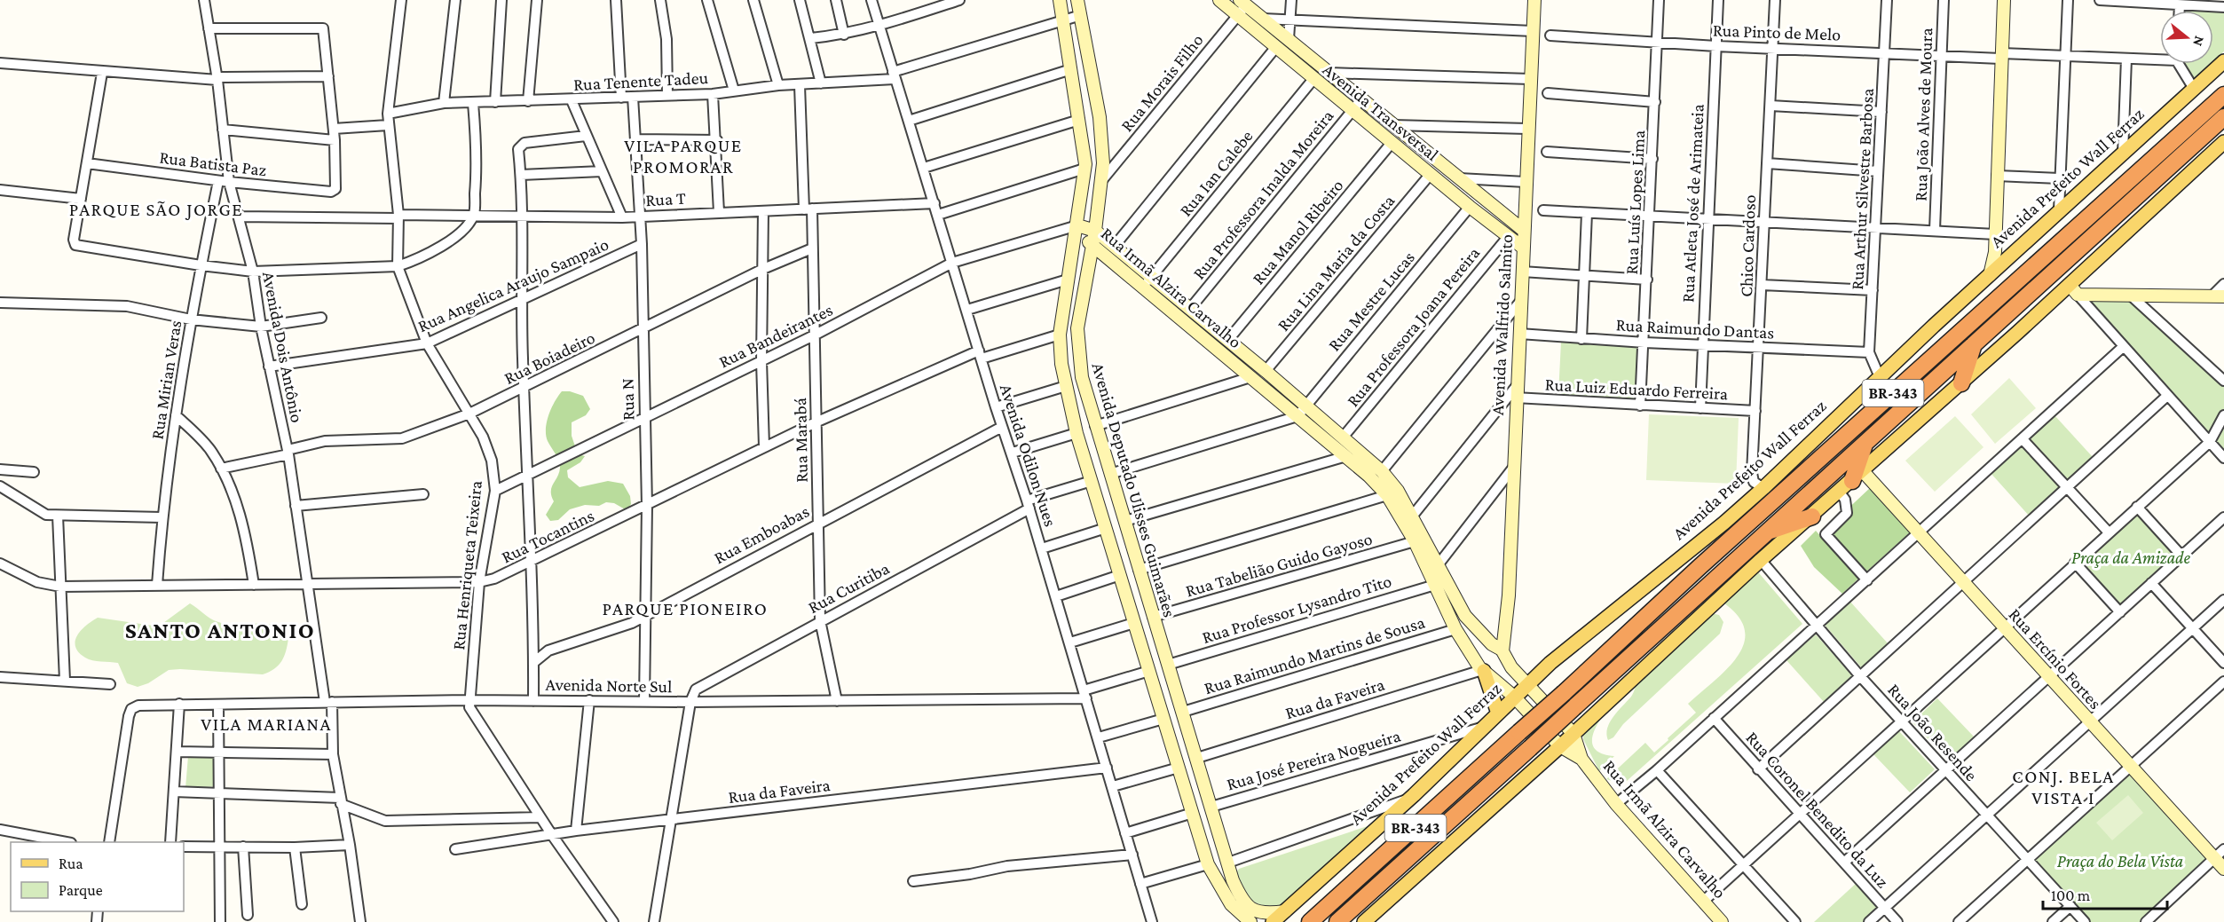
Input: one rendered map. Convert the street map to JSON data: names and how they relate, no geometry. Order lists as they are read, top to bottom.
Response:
{
  "streets": {
    "highway": ["BR-343"],
    "main road": ["Avenida Prefeito Wall Ferraz"],
    "street": [
      "Rua Pinto de Melo",
      "Rua Tenente Tadeu",
      "Rua Morais Filho",
      "Avenida Transversal",
      "Rua João Alves de Moura",
      "Rua Batista Paz",
      "Rua Ian Calebe",
      "Rua Arthur Silvestre Barbosa",
      "Rua Professora Inalda Moreira",
      "Rua T",
      "Rua Luís Lopes Lima",
      "Rua Atleta José de Arimateia",
      "Rua Manol Ribeiro",
      "Chico Cardoso",
      "Rua Lina Maria da Costa",
      "Rua Angelica Araujo Sampaio",
      "Rua Irmã Alzira Carvalho",
      "Rua Mestre Lucas",
      "Avenida Walfrido Salmito",
      "Rua Professora Joana Pereira",
      "Rua Raimundo Dantas",
      "Rua Bandeirantes",
      "Avenida Dois Antônio",
      "Rua Boiadeiro",
      "Rua Mirian Veras",
      "Rua Luiz Eduardo Ferreira",
      "Rua N",
      "Rua Marabá",
      "Avenida Odilon Nues",
      "Avenida Deputado Ulisses Guimarães",
      "Rua Emboabas",
      "Rua Tocantins",
      "Rua Tabelião Guido Gayoso",
      "Rua Henriqueta Teixeira",
      "Rua Curitiba",
      "Rua Professor Lysandro Tito",
      "Rua Raimundo Martins de Sousa",
      "Rua Ercínio Fortes",
      "Avenida Norte Sul",
      "Rua da Faveira",
      "Rua João Resende",
      "Rua José Pereira Nogueira",
      "Rua Coronel Benedito da Luz"
    ]
  },
  "crossings": [
    ["Rua Pinto de Melo", "Rua João Alves de Moura"],
    ["Rua Pinto de Melo", "Rua Arthur Silvestre Barbosa"],
    ["Rua Pinto de Melo", "Rua Luís Lopes Lima"],
    ["Rua Pinto de Melo", "Rua Atleta José de Arimateia"],
    ["Rua Pinto de Melo", "Chico Cardoso"],
    ["Rua Tenente Tadeu", "Rua N"],
    ["Rua Tenente Tadeu", "Rua Marabá"],
    ["Rua Tenente Tadeu", "Avenida Odilon Nues"],
    ["Rua Tenente Tadeu", "Avenida Deputado Ulisses Guimarães"],
    ["Rua Tenente Tadeu", "Rua Henriqueta Teixeira"],
    ["Rua Morais Filho", "Avenida Transversal"],
    ["Rua Morais Filho", "Avenida Deputado Ulisses Guimarães"],
    ["Avenida Transversal", "Rua Ian Calebe"],
    ["Avenida Transversal", "Rua Professora Inalda Moreira"],
    ["Avenida Transversal", "Rua Manol Ribeiro"],
    ["Avenida Transversal", "Rua Lina Maria da Costa"],
    ["Avenida Transversal", "Rua Mestre Lucas"],
    ["Avenida Transversal", "Avenida Walfrido Salmito"],
    ["Avenida Transversal", "Rua Professora Joana Pereira"],
    ["Rua Batista Paz", "Avenida Dois Antônio"],
    ["Rua Batista Paz", "Rua Mirian Veras"],
    ["Rua Ian Calebe", "Rua Irmã Alzira Carvalho"],
    ["Avenida Prefeito Wall Ferraz", "Rua Arthur Silvestre Barbosa"],
    ["Avenida Prefeito Wall Ferraz", "Chico Cardoso"],
    ["Avenida Prefeito Wall Ferraz", "Rua Irmã Alzira Carvalho"],
    ["Avenida Prefeito Wall Ferraz", "Avenida Deputado Ulisses Guimarães"],
    ["Avenida Prefeito Wall Ferraz", "Rua José Pereira Nogueira"],
    ["Rua Arthur Silvestre Barbosa", "Rua Raimundo Dantas"],
    ["Rua Professora Inalda Moreira", "Rua Irmã Alzira Carvalho"],
    ["Rua T", "Avenida Dois Antônio"],
    ["Rua T", "Rua N"],
    ["Rua T", "Rua Marabá"],
    ["Rua T", "Avenida Odilon Nues"],
    ["Rua T", "Rua Henriqueta Teixeira"],
    ["Rua Luís Lopes Lima", "Rua Raimundo Dantas"],
    ["Rua Luís Lopes Lima", "Rua Luiz Eduardo Ferreira"],
    ["Rua Atleta José de Arimateia", "Rua Raimundo Dantas"],
    ["Rua Atleta José de Arimateia", "Rua Luiz Eduardo Ferreira"],
    ["Rua Manol Ribeiro", "Rua Irmã Alzira Carvalho"],
    ["Chico Cardoso", "Rua Raimundo Dantas"],
    ["Chico Cardoso", "Rua Luiz Eduardo Ferreira"],
    ["Rua Lina Maria da Costa", "Rua Irmã Alzira Carvalho"],
    ["Rua Angelica Araujo Sampaio", "Avenida Dois Antônio"],
    ["Rua Angelica Araujo Sampaio", "Rua N"],
    ["Rua Angelica Araujo Sampaio", "Rua Henriqueta Teixeira"],
    ["Rua Irmã Alzira Carvalho", "Rua Mestre Lucas"],
    ["Rua Irmã Alzira Carvalho", "Avenida Walfrido Salmito"],
    ["Rua Irmã Alzira Carvalho", "Rua Professora Joana Pereira"],
    ["Rua Irmã Alzira Carvalho", "Rua Bandeirantes"],
    ["Rua Irmã Alzira Carvalho", "Avenida Deputado Ulisses Guimarães"],
    ["Rua Irmã Alzira Carvalho", "Rua Tabelião Guido Gayoso"],
    ["Rua Irmã Alzira Carvalho", "Rua Professor Lysandro Tito"],
    ["Rua Irmã Alzira Carvalho", "Rua Raimundo Martins de Sousa"],
    ["Rua Irmã Alzira Carvalho", "Rua da Faveira"],
    ["Avenida Walfrido Salmito", "Rua Raimundo Dantas"],
    ["Avenida Walfrido Salmito", "Rua Luiz Eduardo Ferreira"],
    ["Rua Bandeirantes", "Rua N"],
    ["Rua Bandeirantes", "Rua Marabá"],
    ["Rua Bandeirantes", "Avenida Odilon Nues"],
    ["Rua Bandeirantes", "Avenida Deputado Ulisses Guimarães"],
    ["Rua Bandeirantes", "Rua Henriqueta Teixeira"],
    ["Avenida Dois Antônio", "Rua Boiadeiro"],
    ["Avenida Dois Antônio", "Rua Tocantins"],
    ["Avenida Dois Antônio", "Avenida Norte Sul"],
    ["Rua Boiadeiro", "Rua N"],
    ["Rua Boiadeiro", "Rua Marabá"],
    ["Rua Boiadeiro", "Rua Henriqueta Teixeira"],
    ["Rua Mirian Veras", "Rua Tocantins"],
    ["Rua N", "Rua Emboabas"],
    ["Rua N", "Rua Tocantins"],
    ["Rua N", "Avenida Norte Sul"],
    ["Rua Marabá", "Rua Emboabas"],
    ["Rua Marabá", "Rua Tocantins"],
    ["Rua Marabá", "Rua Curitiba"],
    ["Rua Marabá", "Avenida Norte Sul"],
    ["Avenida Odilon Nues", "Rua Emboabas"],
    ["Avenida Odilon Nues", "Rua Tocantins"],
    ["Avenida Odilon Nues", "Rua Curitiba"],
    ["Avenida Odilon Nues", "Avenida Norte Sul"],
    ["Avenida Odilon Nues", "Rua da Faveira"],
    ["Avenida Deputado Ulisses Guimarães", "Rua Tocantins"],
    ["Avenida Deputado Ulisses Guimarães", "Rua Tabelião Guido Gayoso"],
    ["Avenida Deputado Ulisses Guimarães", "Rua Curitiba"],
    ["Avenida Deputado Ulisses Guimarães", "Rua Professor Lysandro Tito"],
    ["Avenida Deputado Ulisses Guimarães", "Rua Raimundo Martins de Sousa"],
    ["Avenida Deputado Ulisses Guimarães", "Avenida Norte Sul"],
    ["Avenida Deputado Ulisses Guimarães", "Rua da Faveira"],
    ["Avenida Deputado Ulisses Guimarães", "Rua José Pereira Nogueira"],
    ["Rua Tocantins", "Rua Henriqueta Teixeira"],
    ["Rua Henriqueta Teixeira", "Avenida Norte Sul"],
    ["Rua Henriqueta Teixeira", "Rua da Faveira"],
    ["Rua Curitiba", "Avenida Norte Sul"]
  ],
  "districts": [
    "VILA PARQUE PROMORAR",
    "PARQUE SÃO JORGE",
    "PARQUE PIONEIRO",
    "SANTO ANTONIO",
    "VILA MARIANA",
    "CONJ. BELA VISTA I"
  ],
  "parks": ["Praça da Amizade", "Praça do Bela Vista"],
  "legend": ["Rua", "Parque"],
  "scale_bar": "100 m",
  "north": "right"
}
